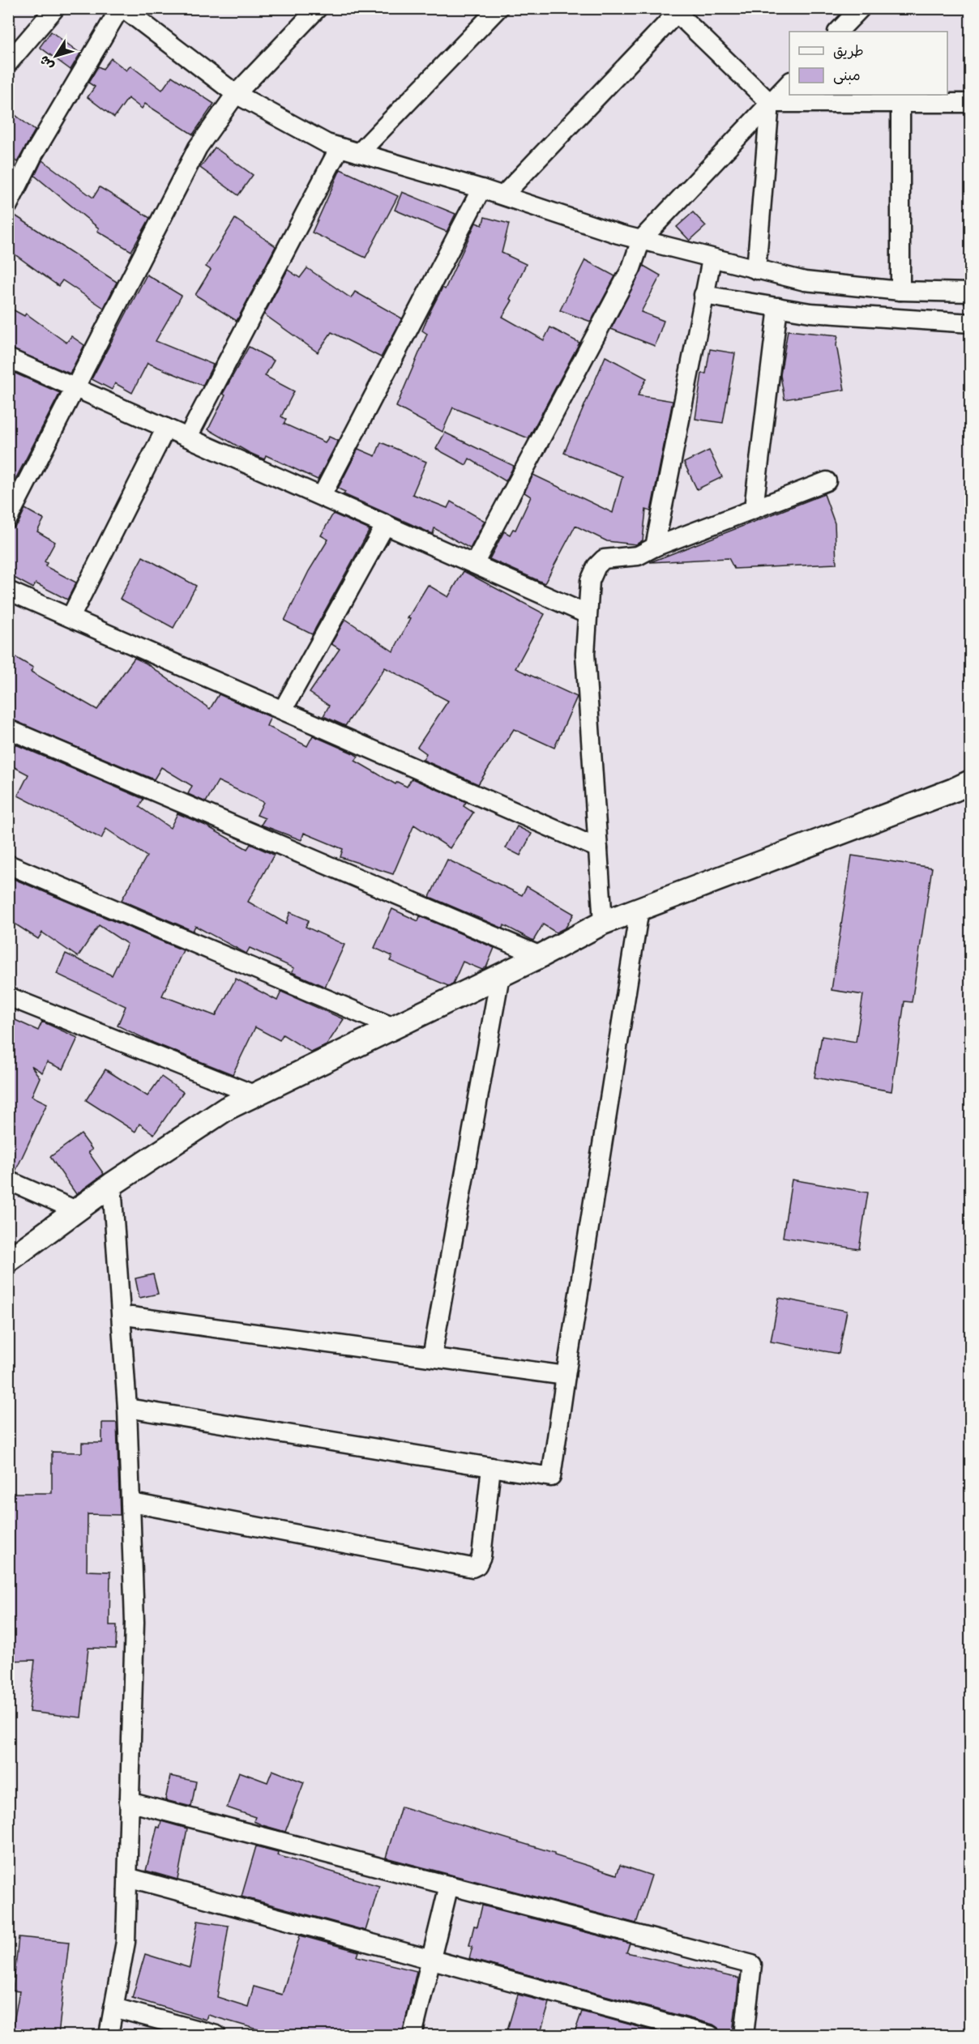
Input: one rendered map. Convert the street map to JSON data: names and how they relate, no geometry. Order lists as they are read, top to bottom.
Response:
{
  "legend": ["طريق", "مبنى"],
  "north": "bottom left"
}
